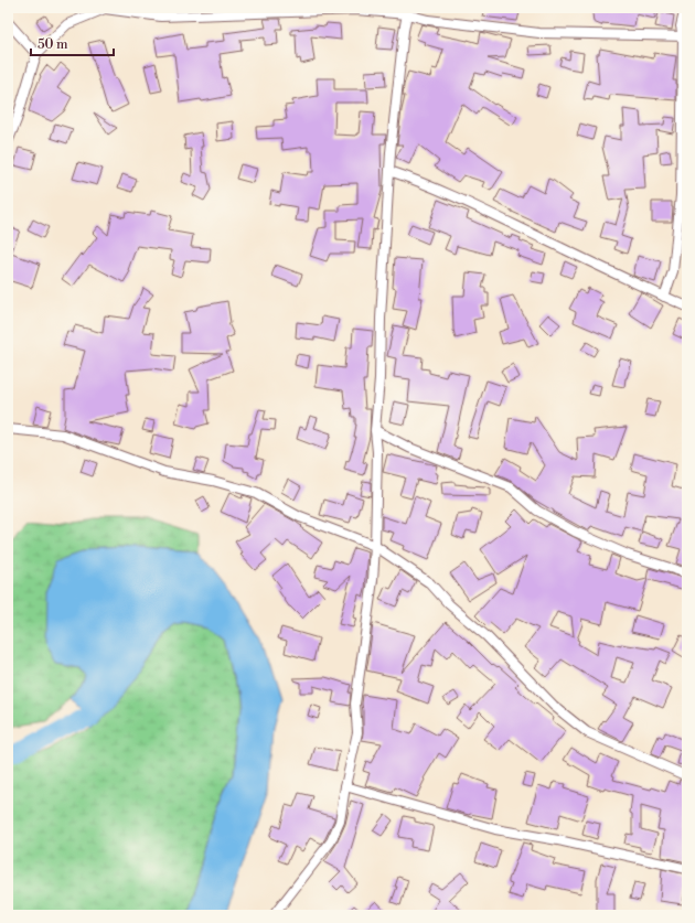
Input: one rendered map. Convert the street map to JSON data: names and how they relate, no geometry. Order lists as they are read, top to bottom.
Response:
{
  "scale_bar": "50 m"
}
